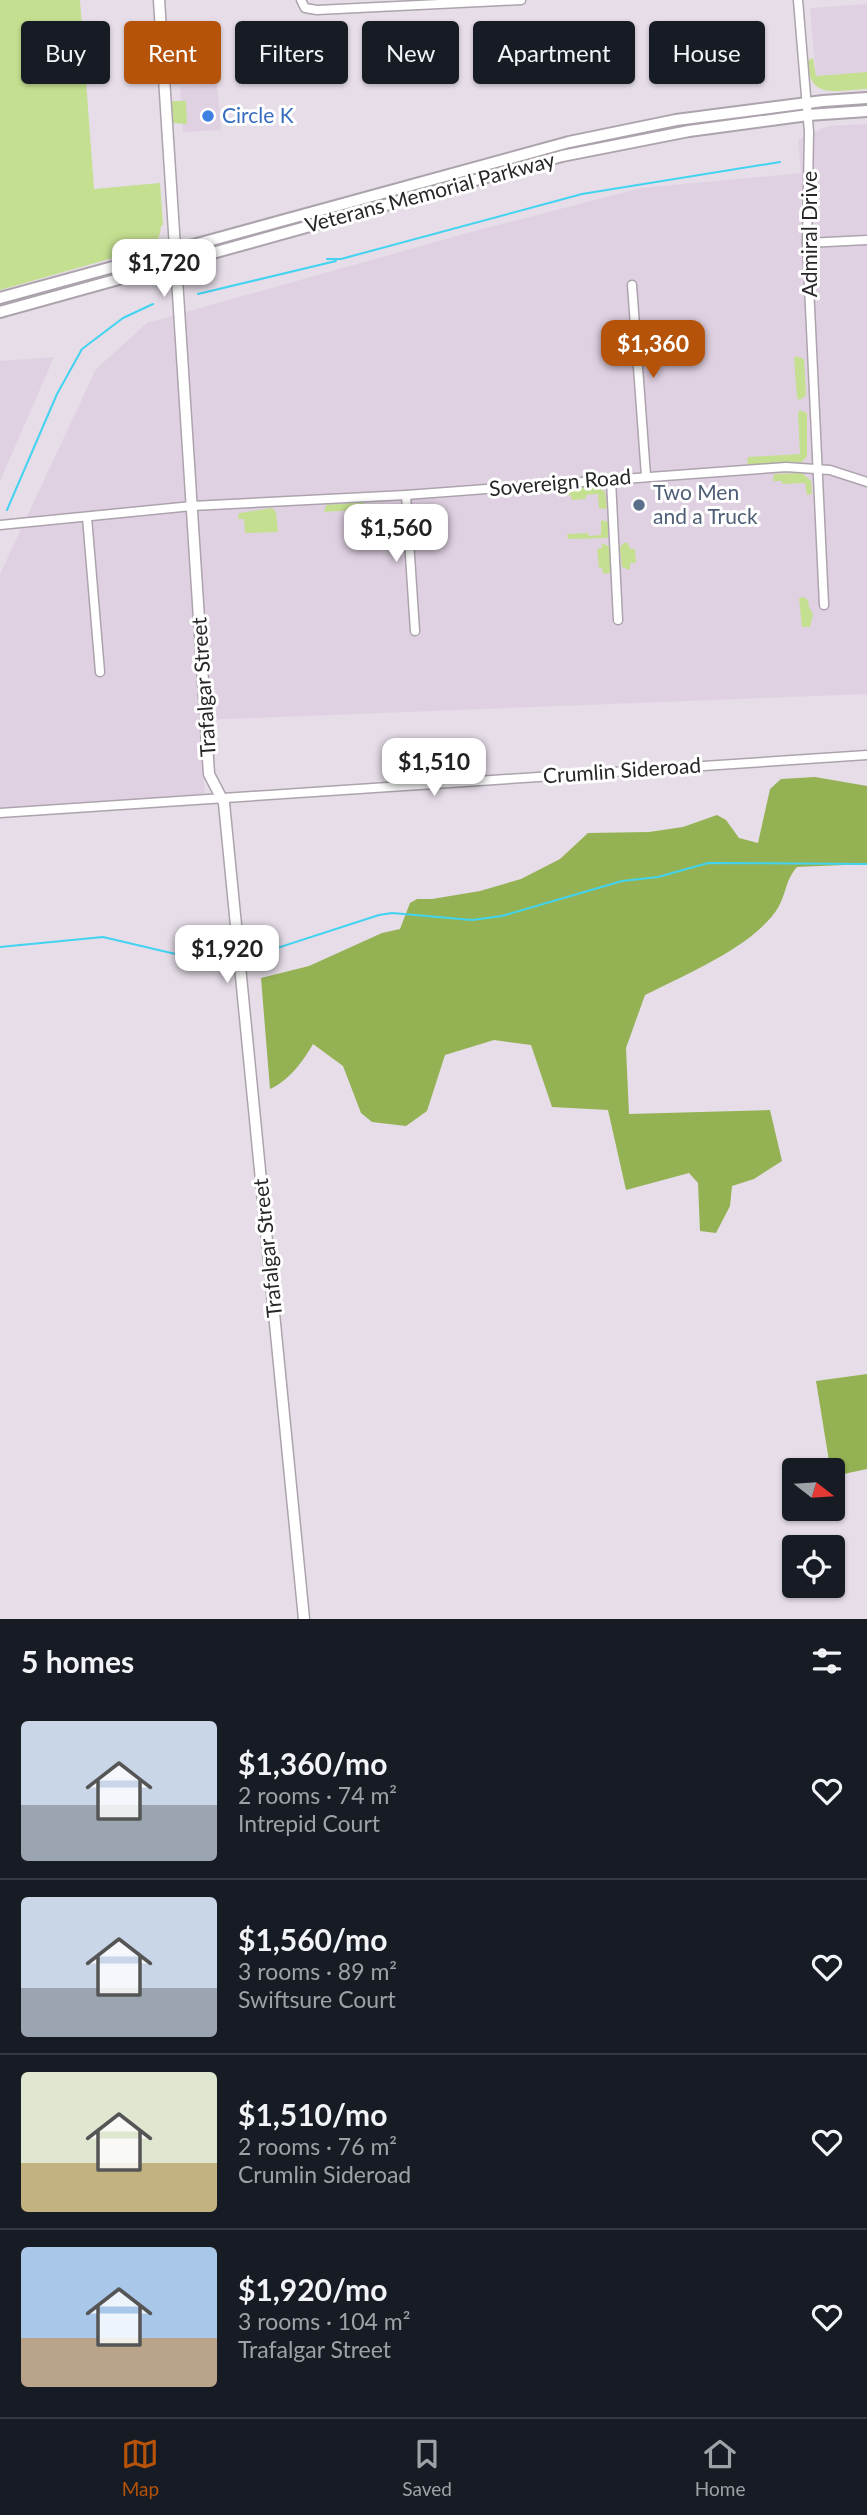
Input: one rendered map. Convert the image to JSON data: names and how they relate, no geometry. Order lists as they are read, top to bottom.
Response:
{
  "streets": {
    "highway": ["Veterans Memorial Parkway"],
    "main road": ["Trafalgar Street"],
    "street": ["Admiral Drive", "Sovereign Road", "Crumlin Sideroad"]
  },
  "crossings": [
    ["Veterans Memorial Parkway", "Admiral Drive"],
    ["Veterans Memorial Parkway", "Trafalgar Street"],
    ["Admiral Drive", "Sovereign Road"],
    ["Sovereign Road", "Trafalgar Street"],
    ["Trafalgar Street", "Crumlin Sideroad"]
  ],
  "places": ["Circle K", "Two Men and a Truck"],
  "north": "right",
  "page": {
    "chip": [
      "Buy",
      "Rent",
      "Filters",
      "New",
      "Apartment",
      "House"
    ],
    "price": [
      "$1,720",
      "$1,360",
      "$1,560",
      "$1,510",
      "$1,920"
    ],
    "heading": "5 homes",
    "list": [
      {
        "name": "$1,360/mo",
        "note": "2 rooms · 74 m² · Intrepid Court"
      },
      {
        "name": "$1,560/mo",
        "note": "3 rooms · 89 m² · Swiftsure Court"
      },
      {
        "name": "$1,510/mo",
        "note": "2 rooms · 76 m² · Crumlin Sideroad"
      },
      {
        "name": "$1,920/mo",
        "note": "3 rooms · 104 m² · Trafalgar Street"
      }
    ],
    "tabs": ["Map", "Saved", "Home"]
  }
}
